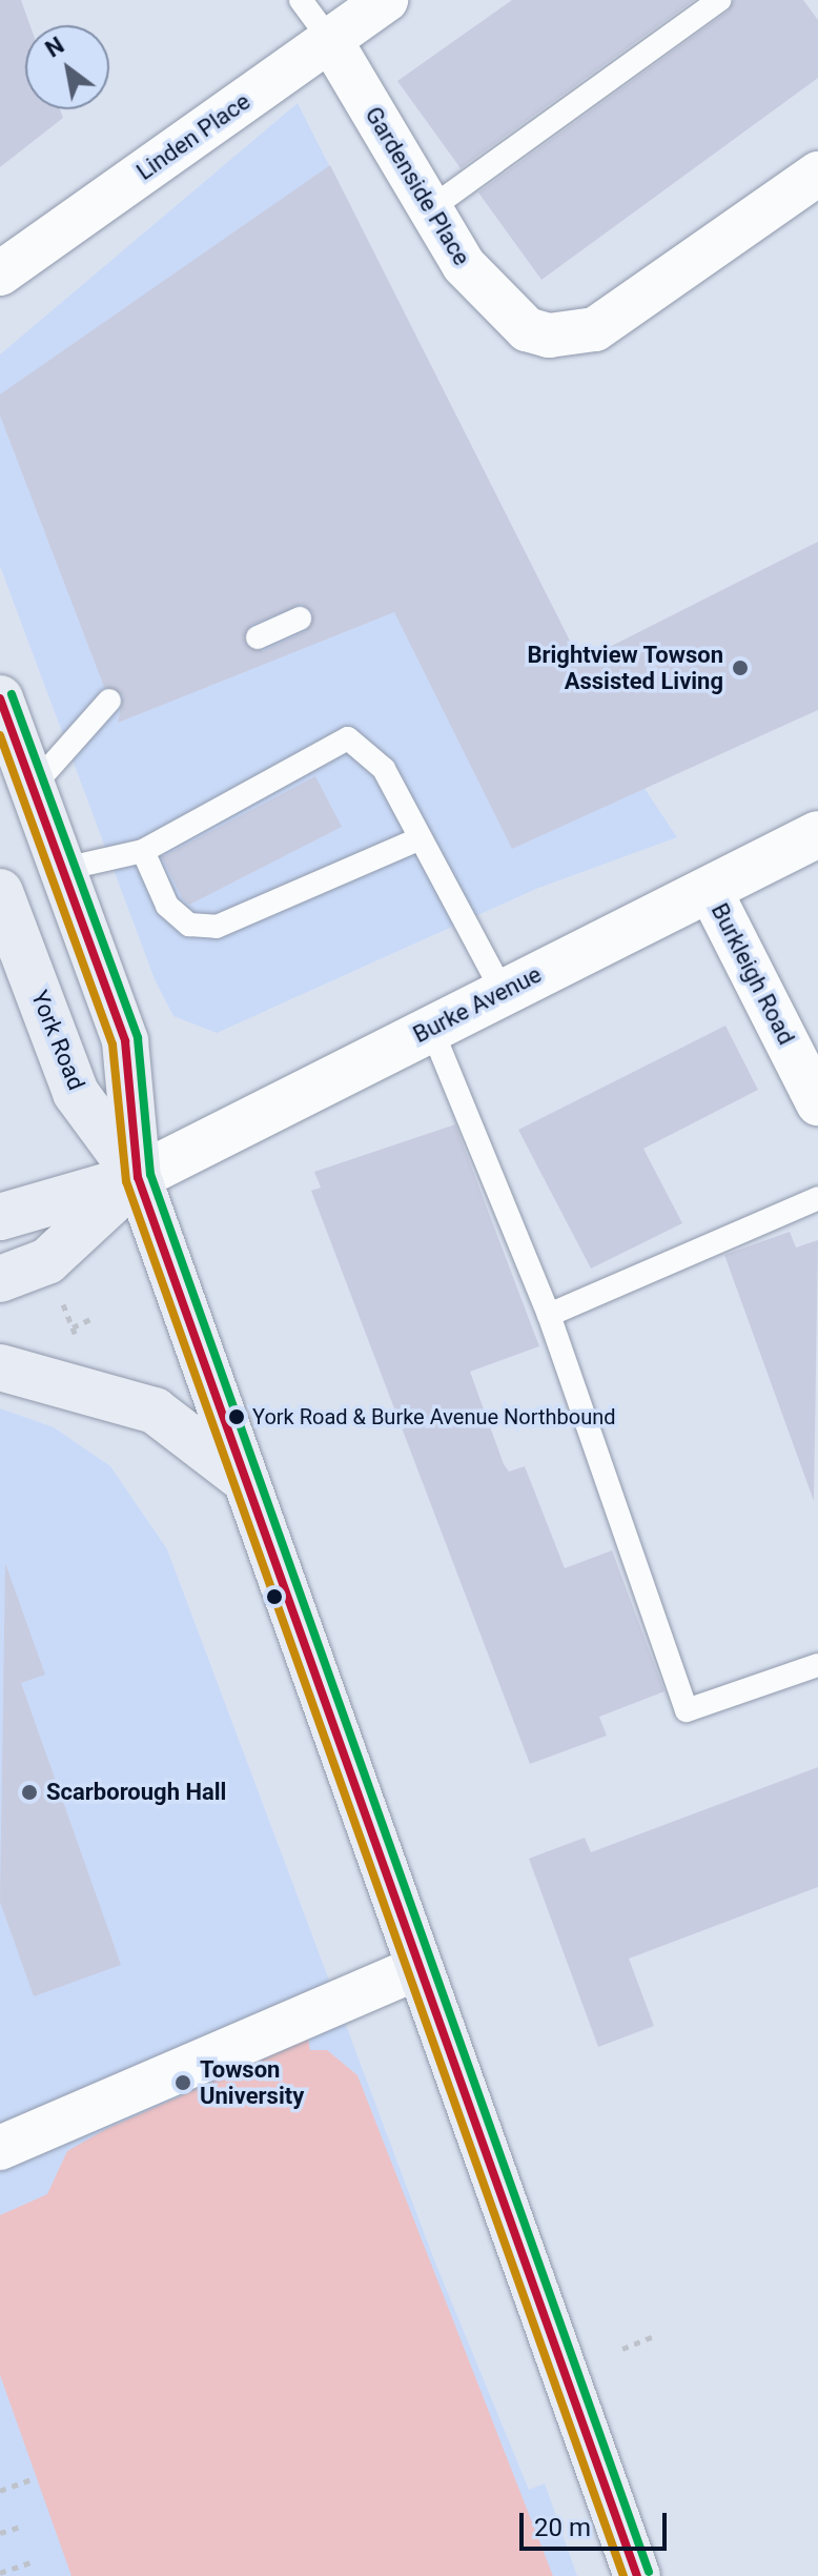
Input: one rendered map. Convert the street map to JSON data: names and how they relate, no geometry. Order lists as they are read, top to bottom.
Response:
{
  "streets": {
    "main road": ["Burke Avenue", "York Road"],
    "street": ["Linden Place", "Gardenside Place", "Burkleigh Road"]
  },
  "crossings": [
    ["Linden Place", "Gardenside Place"],
    ["Burkleigh Road", "Burke Avenue"],
    ["Burke Avenue", "York Road"]
  ],
  "places": [
    "Brightview Towson Assisted Living",
    "York Road & Burke Avenue Northbound",
    "Scarborough Hall",
    "Towson University"
  ],
  "scale_bar": "20 m",
  "north": "top left"
}
